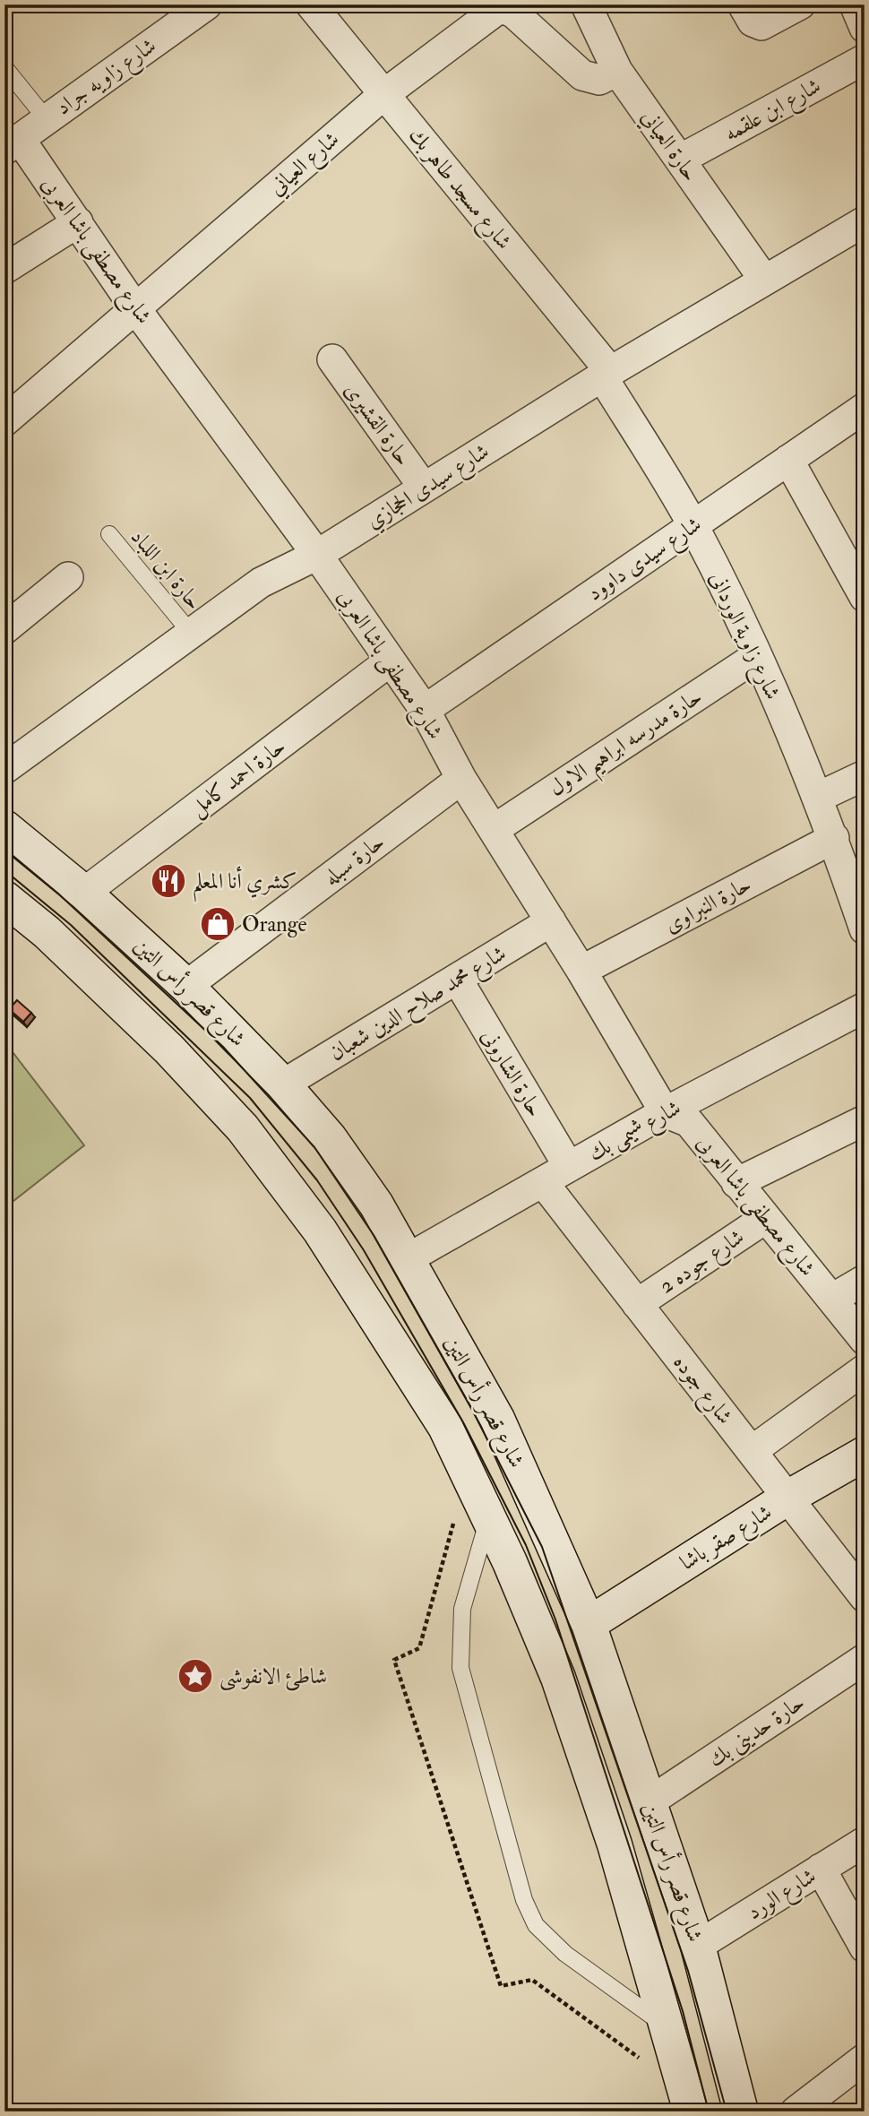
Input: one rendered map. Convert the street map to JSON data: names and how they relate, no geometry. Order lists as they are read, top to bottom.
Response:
{
  "streets": {
    "main road": ["شارع قصر رأس التين", "شارع صقر باشا"],
    "street": [
      "شارع زاويه جراد",
      "شارع ابن علقمه",
      "حارة العياني",
      "شارع العياني",
      "شارع مسجد طاهر بك",
      "شارع مصطفى باشا العربى",
      "حارة القشيرى",
      "شارع سيدى الحجازي",
      "شارع سيدى داوود",
      "شارع زاوية الوردانى",
      "حارة مدرسه ابراهيم الاول",
      "حارة احمد كامل",
      "حارة سبله",
      "حارة النبراوى",
      "شارع محمد صلاح الدين شعبان",
      "حارة الشارونى",
      "شارع شيمى بك",
      "شارع جوده 2",
      "شارع جوده",
      "حارة حدينى بك",
      "شارع الورد"
    ],
    "lane": ["حارة ابن اللباد"]
  },
  "crossings": [
    ["شارع زاويه جراد", "شارع مصطفى باشا العربى"],
    ["شارع ابن علقمه", "حارة العياني"],
    ["حارة العياني", "شارع العياني"],
    ["حارة العياني", "شارع سيدى الحجازي"],
    ["شارع العياني", "شارع مسجد طاهر بك"],
    ["شارع العياني", "شارع مصطفى باشا العربى"],
    ["شارع مسجد طاهر بك", "شارع سيدى الحجازي"],
    ["شارع مسجد طاهر بك", "شارع زاوية الوردانى"],
    ["شارع مصطفى باشا العربى", "شارع سيدى الحجازي"],
    ["شارع مصطفى باشا العربى", "شارع سيدى داوود"],
    ["شارع مصطفى باشا العربى", "حارة مدرسه ابراهيم الاول"],
    ["شارع مصطفى باشا العربى", "حارة احمد كامل"],
    ["شارع مصطفى باشا العربى", "حارة سبله"],
    ["شارع مصطفى باشا العربى", "حارة النبراوى"],
    ["شارع مصطفى باشا العربى", "شارع محمد صلاح الدين شعبان"],
    ["شارع مصطفى باشا العربى", "شارع شيمى بك"],
    ["شارع مصطفى باشا العربى", "شارع جوده 2"],
    ["حارة القشيرى", "شارع سيدى الحجازي"],
    ["شارع سيدى الحجازي", "حارة ابن اللباد"],
    ["شارع سيدى الحجازي", "شارع زاوية الوردانى"],
    ["شارع سيدى داوود", "شارع زاوية الوردانى"],
    ["شارع زاوية الوردانى", "حارة مدرسه ابراهيم الاول"],
    ["شارع زاوية الوردانى", "حارة النبراوى"],
    ["حارة احمد كامل", "شارع قصر رأس التين"],
    ["حارة سبله", "شارع قصر رأس التين"],
    ["شارع قصر رأس التين", "شارع محمد صلاح الدين شعبان"],
    ["شارع قصر رأس التين", "شارع شيمى بك"],
    ["شارع قصر رأس التين", "شارع صقر باشا"],
    ["شارع قصر رأس التين", "حارة حدينى بك"],
    ["شارع قصر رأس التين", "شارع الورد"],
    ["شارع محمد صلاح الدين شعبان", "حارة الشارونى"],
    ["حارة الشارونى", "شارع شيمى بك"],
    ["شارع شيمى بك", "شارع جوده"],
    ["شارع جوده 2", "شارع جوده"],
    ["شارع جوده", "شارع صقر باشا"]
  ],
  "places": {
    "restaurant": ["كشري أنا المعلم"],
    "shop": ["Orange"],
    "place": ["شاطئ الانفوشى"]
  }
}
